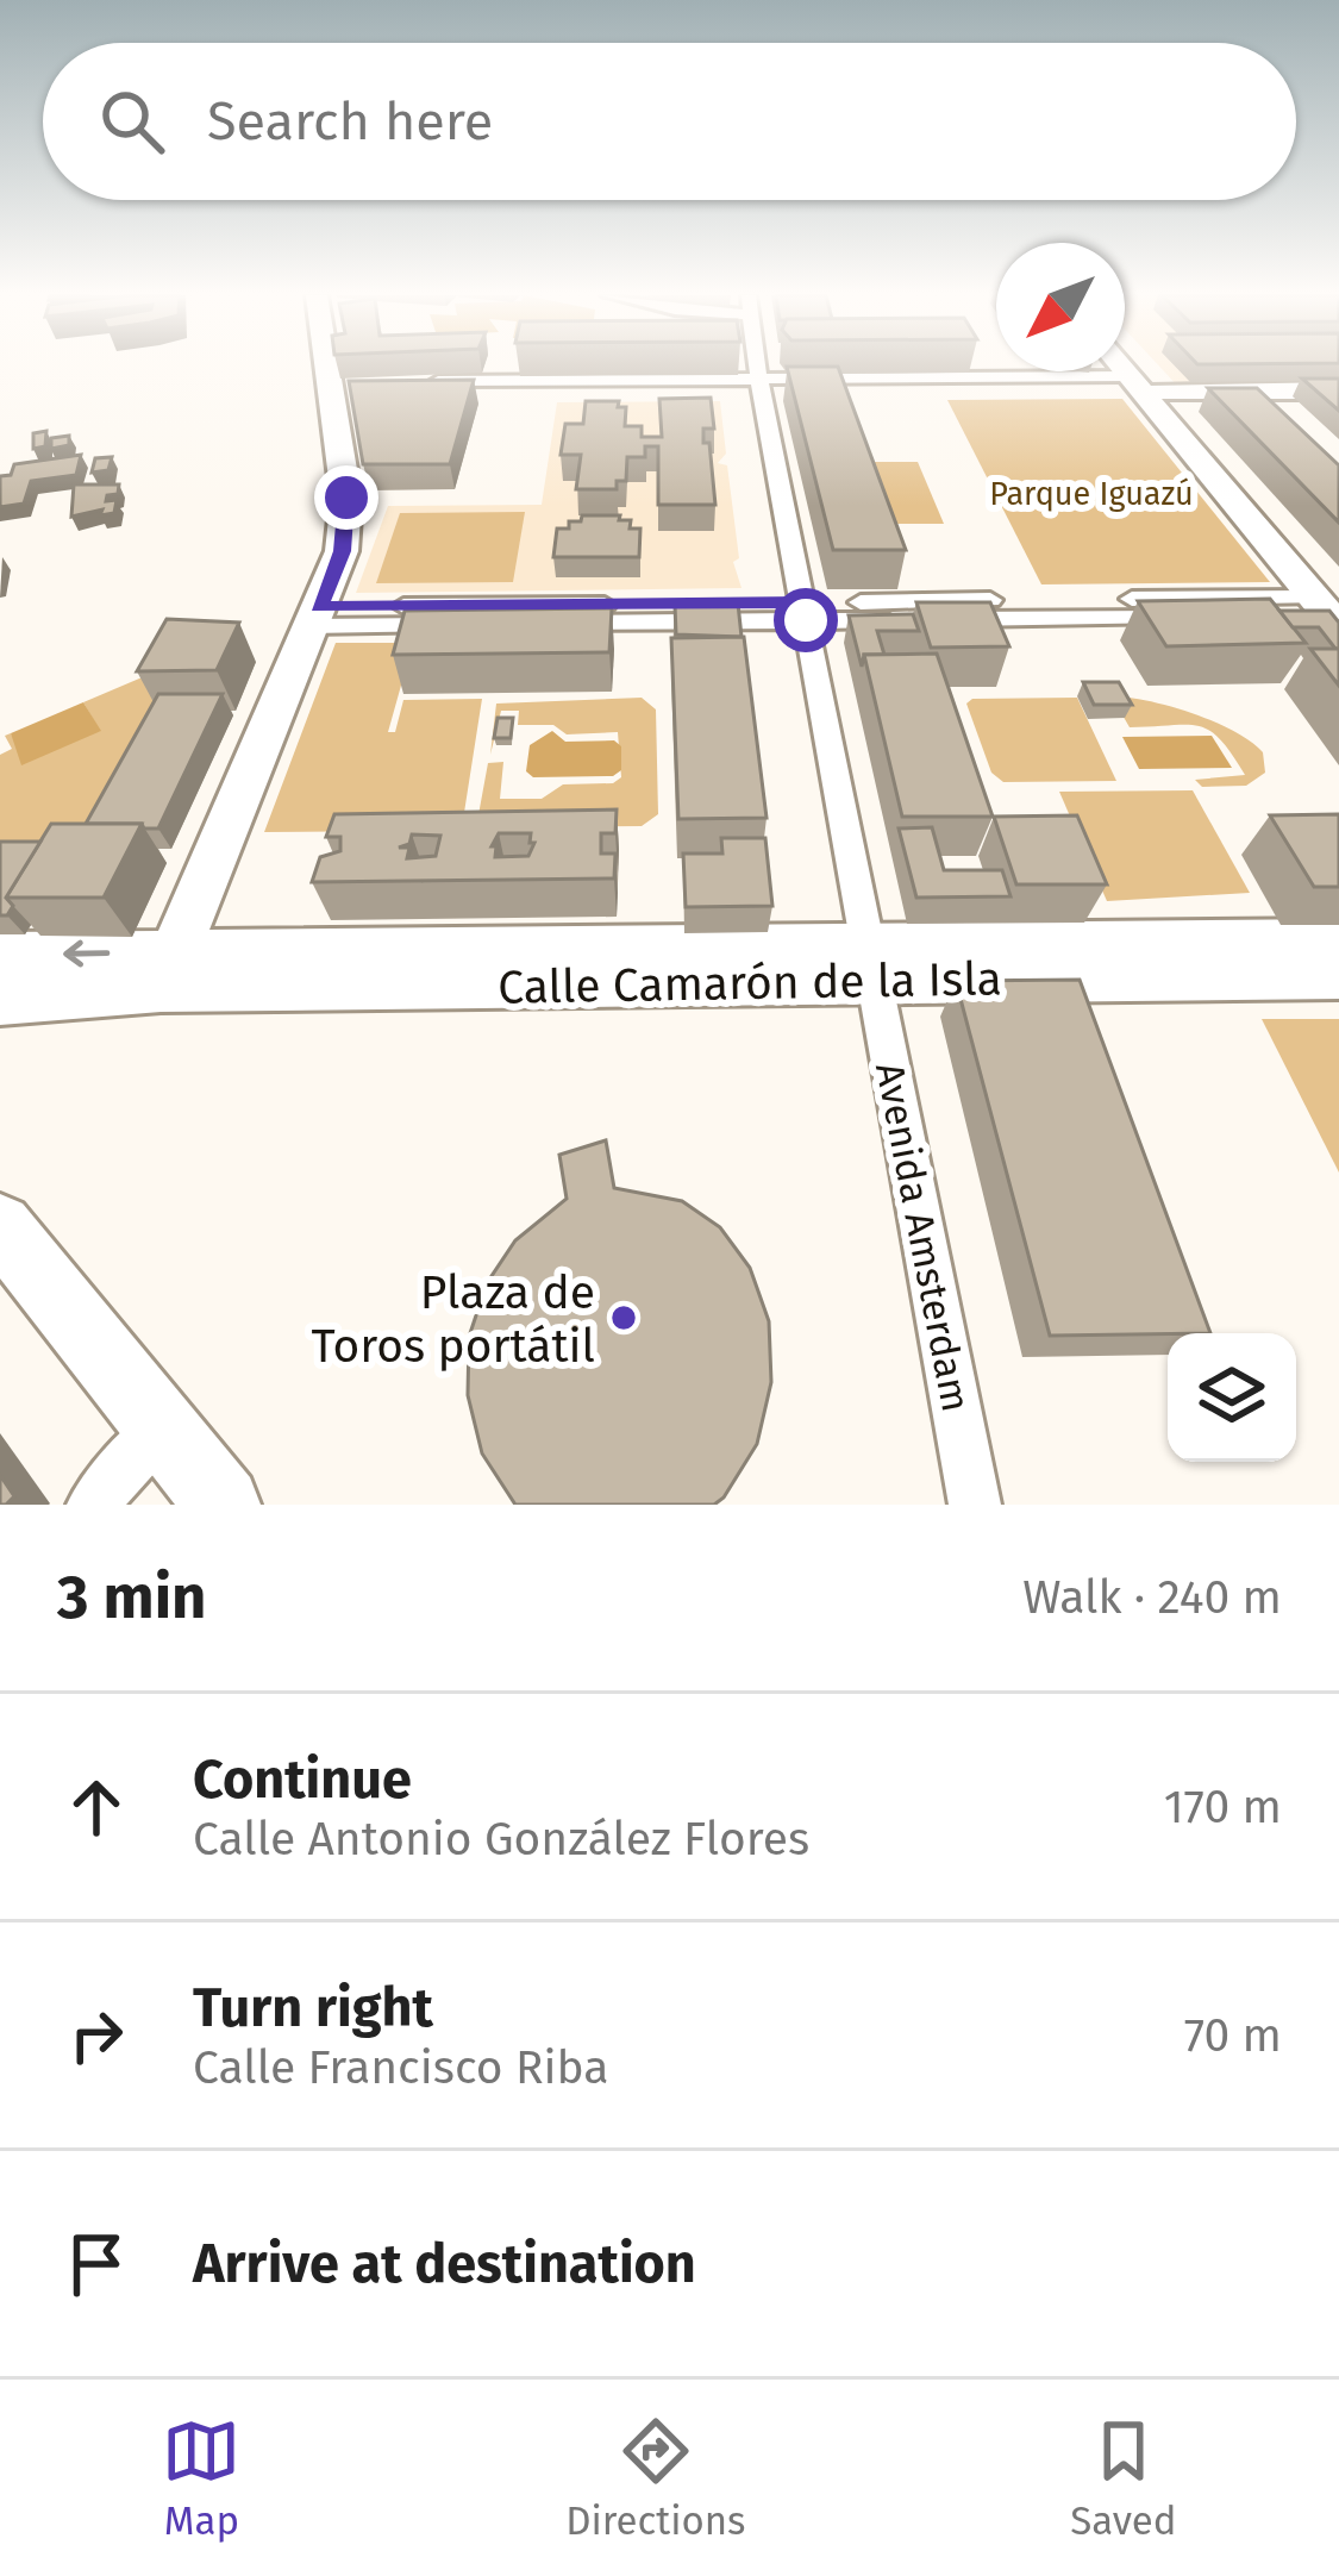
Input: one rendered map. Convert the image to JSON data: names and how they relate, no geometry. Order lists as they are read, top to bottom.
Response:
{
  "streets": {
    "street": ["Calle Camarón de la Isla", "Avenida Amsterdam"]
  },
  "crossings": [
    ["Calle Camarón de la Isla", "Avenida Amsterdam"]
  ],
  "parks": ["Parque Iguazú"],
  "places": ["Plaza de Toros portátil"],
  "north": "bottom left",
  "page": {
    "search": "Search here",
    "heading": ["3 min", "Walk · 240 m"],
    "list": [
      ["Continue", "Calle Antonio González Flores", "170 m"],
      ["Turn right", "Calle Francisco Riba", "70 m"],
      "Arrive at destination"
    ],
    "nav": ["Map", "Directions", "Saved"]
  }
}
